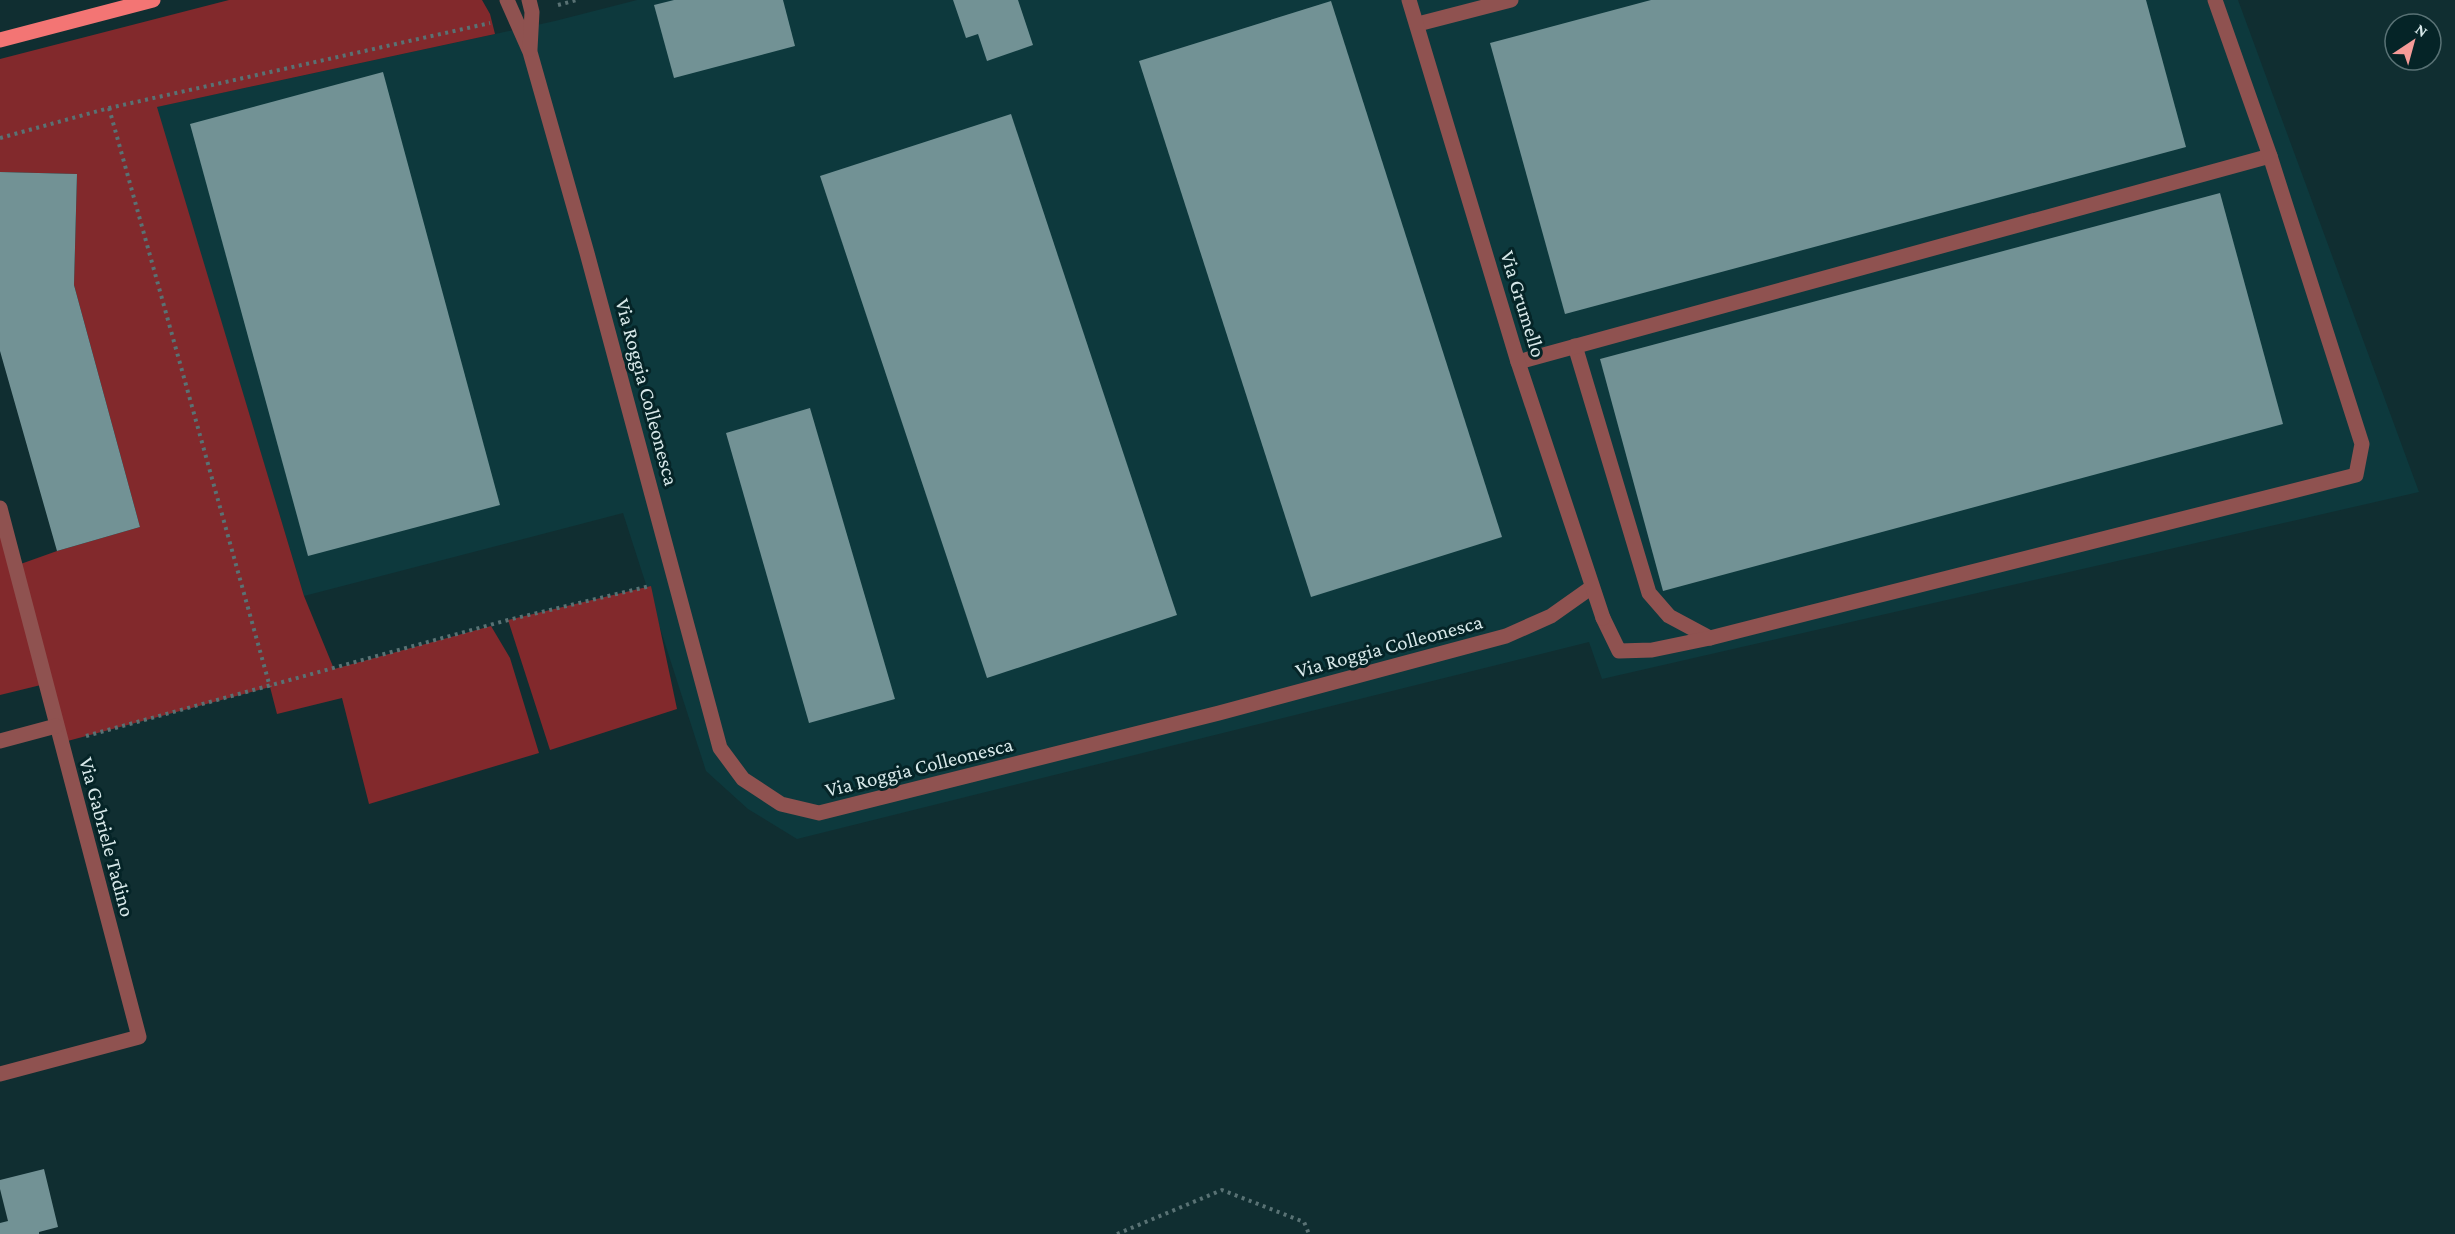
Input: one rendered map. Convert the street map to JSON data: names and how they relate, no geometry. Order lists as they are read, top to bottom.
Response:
{
  "streets": {
    "street": ["Via Grumello", "Via Roggia Colleonesca", "Via Gabriele Tadino"]
  },
  "crossings": [
    ["Via Grumello", "Via Roggia Colleonesca"]
  ],
  "north": "top right"
}
